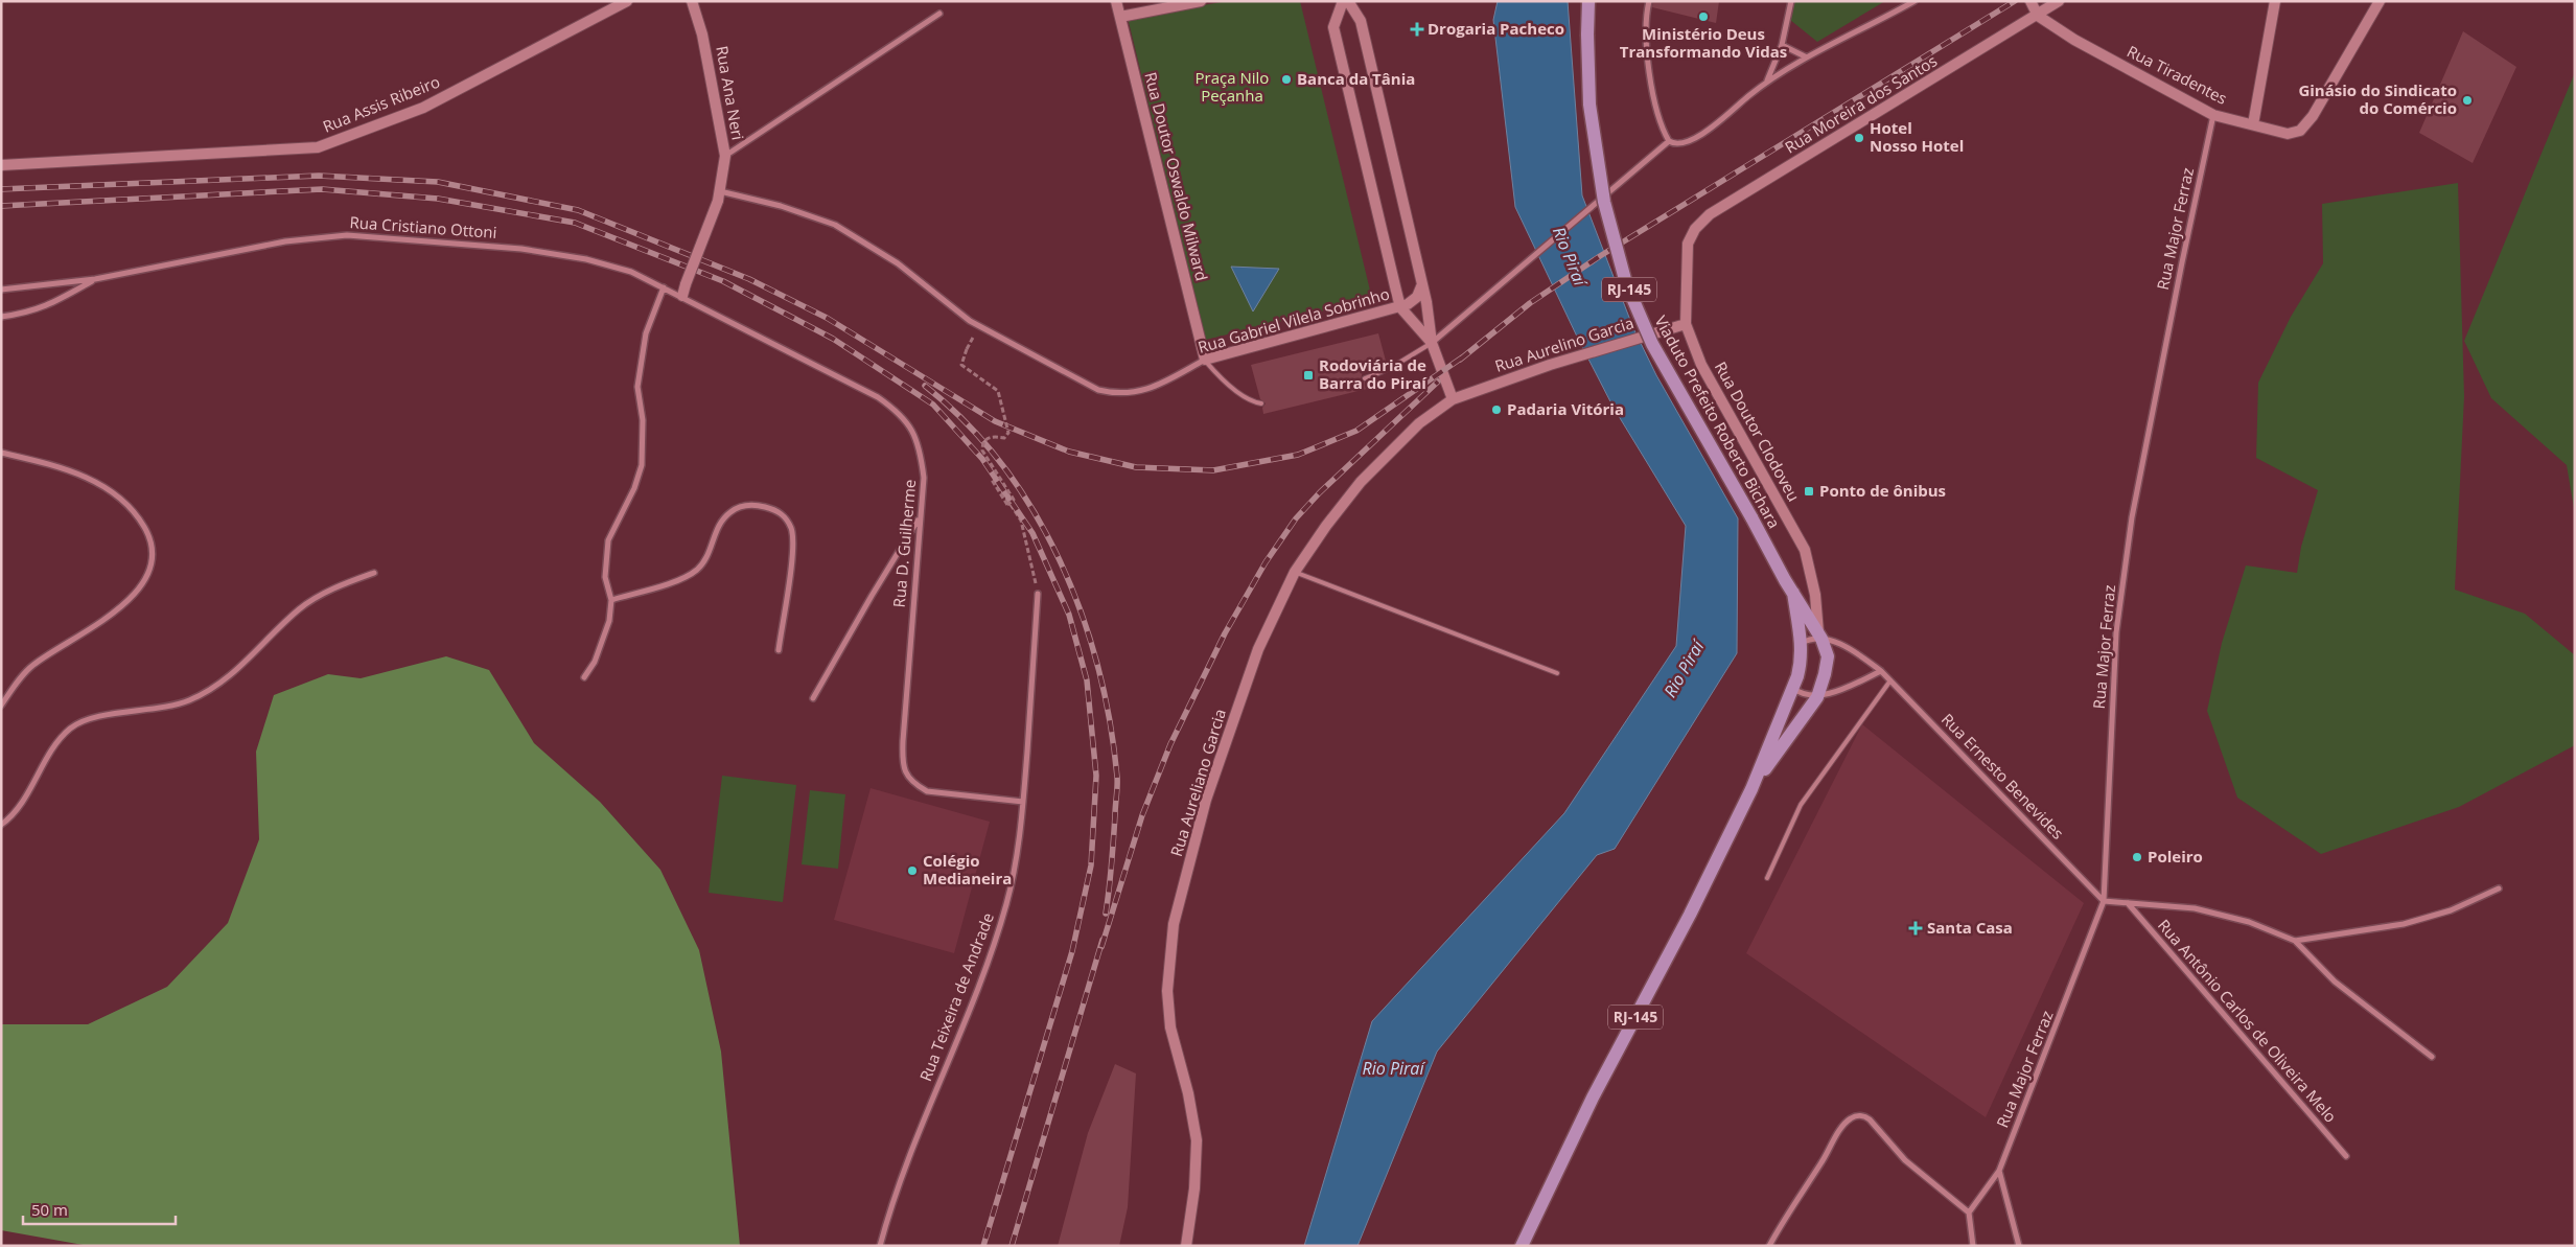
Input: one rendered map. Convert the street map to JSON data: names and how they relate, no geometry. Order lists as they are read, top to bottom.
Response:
{
  "streets": {
    "main road": ["RJ-145", "Viaduto Prefeito Roberto Bichara"],
    "street": [
      "Rua Tiradentes",
      "Rua Ana Neri",
      "Rua Assis Ribeiro",
      "Rua Moreira dos Santos",
      "Rua Doutor Oswaldo Milward",
      "Rua Cristiano Ottoni",
      "Rua Major Ferraz",
      "Rua Gabriel Vilela Sobrinho",
      "Rua Aurelino Garcia",
      "Rua Doutor Clodoveu",
      "Rua D. Guilherme",
      "Rua Ernesto Benevides",
      "Rua Aureliano Garcia",
      "Rua Teixeira de Andrade",
      "Rua Antônio Carlos de Oliveira Melo"
    ]
  },
  "crossings": [
    ["Rua Tiradentes", "Rua Moreira dos Santos"],
    ["Rua Tiradentes", "Rua Major Ferraz"],
    ["Rua Ana Neri", "Rua Cristiano Ottoni"],
    ["Rua Ana Neri", "Rua Gabriel Vilela Sobrinho"],
    ["Rua Ana Neri", "Rua D. Guilherme"],
    ["Rua Moreira dos Santos", "Rua Doutor Clodoveu"],
    ["Rua Doutor Oswaldo Milward", "Rua Gabriel Vilela Sobrinho"],
    ["Rua Cristiano Ottoni", "Rua D. Guilherme"],
    ["Rua Major Ferraz", "Rua Ernesto Benevides"],
    ["RJ-145", "Viaduto Prefeito Roberto Bichara"],
    ["RJ-145", "Rua Doutor Clodoveu"],
    ["RJ-145", "Rua Ernesto Benevides"],
    ["Rua Aurelino Garcia", "Rua Doutor Clodoveu"],
    ["Rua Aurelino Garcia", "Rua Aureliano Garcia"],
    ["Rua Doutor Clodoveu", "Rua Ernesto Benevides"],
    ["Rua D. Guilherme", "Rua Teixeira de Andrade"]
  ],
  "water": ["Rio Piraí"],
  "parks": ["Praça Nilo Peçanha"],
  "places": {
    "other": [
      "Ministério Deus Transformando Vidas",
      "Banca da Tânia",
      "Ginásio do Sindicato do Comércio",
      "Hotel Nosso Hotel",
      "Padaria Vitória",
      "Poleiro",
      "Colégio Medianeira"
    ],
    "health": ["Drogaria Pacheco", "Santa Casa"],
    "transit": ["Rodoviária de Barra do Piraí", "Ponto de ônibus"]
  },
  "scale_bar": "50 m"
}
